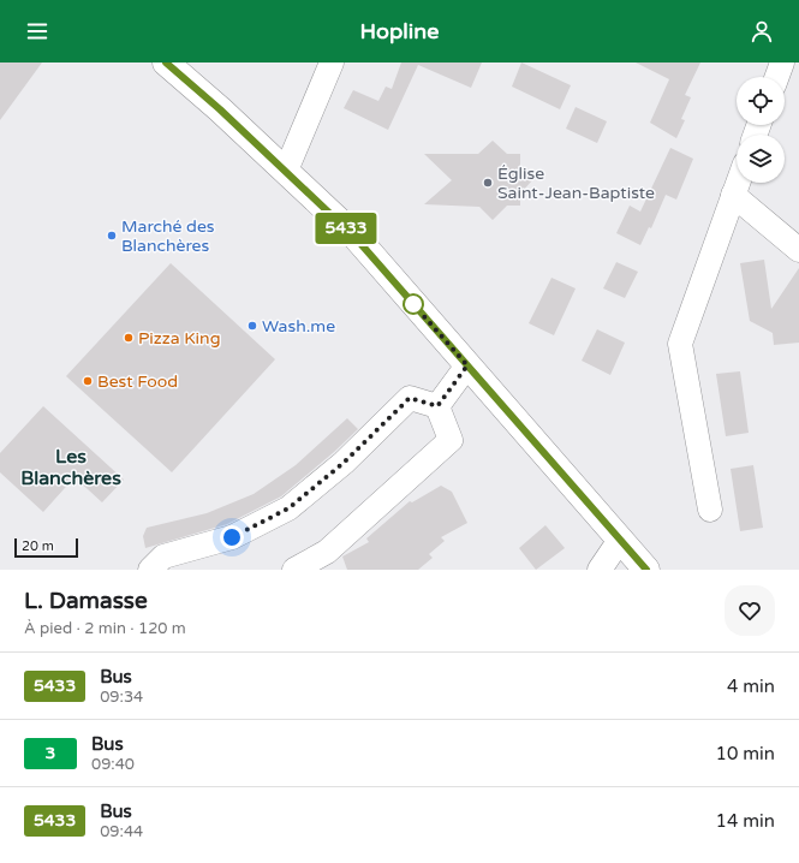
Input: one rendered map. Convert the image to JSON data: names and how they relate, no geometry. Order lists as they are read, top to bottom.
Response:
{
  "districts": ["Les Blanchères"],
  "places": [
    "Église Saint-Jean-Baptiste",
    "Marché des Blanchères",
    "Wash.me",
    "Pizza King",
    "Best Food"
  ],
  "lines": ["bus line 5433"],
  "scale_bar": "20 m",
  "page": {
    "header": "Hopline",
    "on_map": "5433",
    "scale": "20 m",
    "heading": ["L. Damasse", "À pied · 2 min · 120 m"],
    "list": [
      {
        "mark": "5433",
        "name": "Bus",
        "note": "09:34",
        "value": "4 min"
      },
      {
        "mark": "3",
        "name": "Bus",
        "note": "09:40",
        "value": "10 min"
      },
      {
        "mark": "5433",
        "name": "Bus",
        "note": "09:44",
        "value": "14 min"
      }
    ]
  }
}
